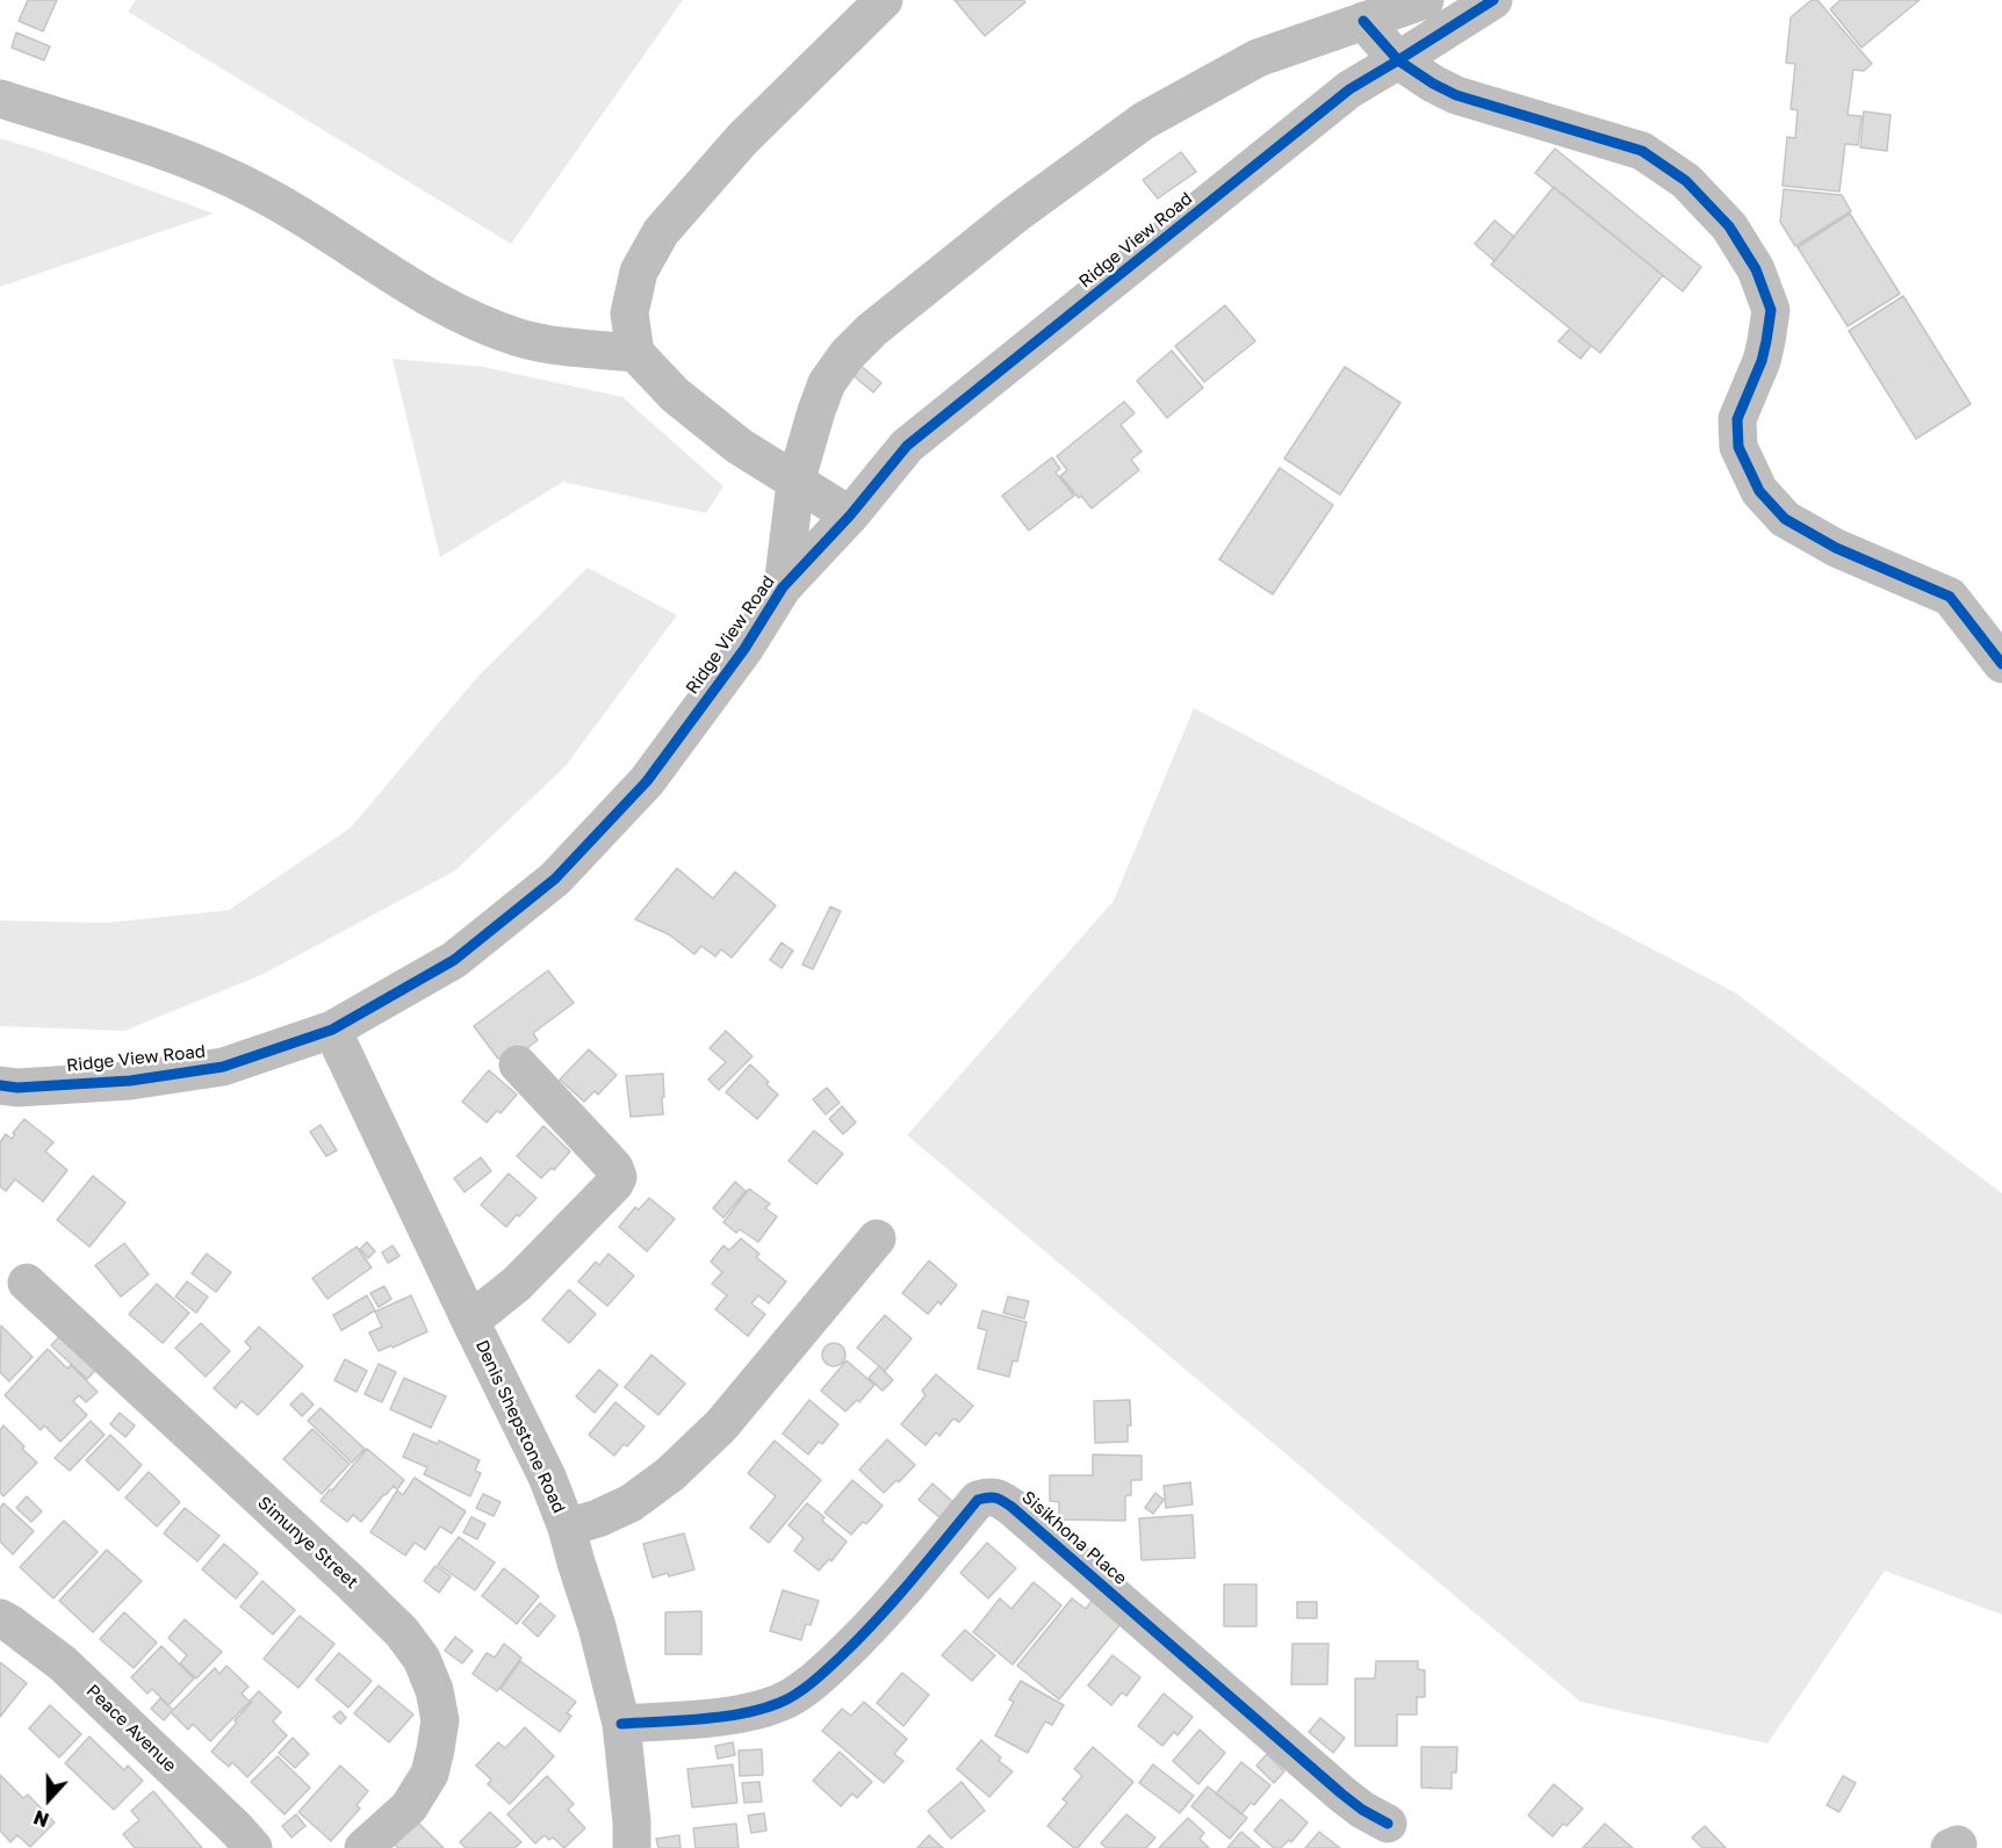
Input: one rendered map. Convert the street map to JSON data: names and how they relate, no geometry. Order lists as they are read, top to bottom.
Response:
{
  "streets": {
    "street": [
      "Ridge View Road",
      "Denis Shepstone Road",
      "Sisikhona Place",
      "Simunye Street",
      "Peace Avenue"
    ]
  },
  "crossings": [
    ["Ridge View Road", "Denis Shepstone Road"],
    ["Denis Shepstone Road", "Sisikhona Place"]
  ],
  "north": "bottom"
}
